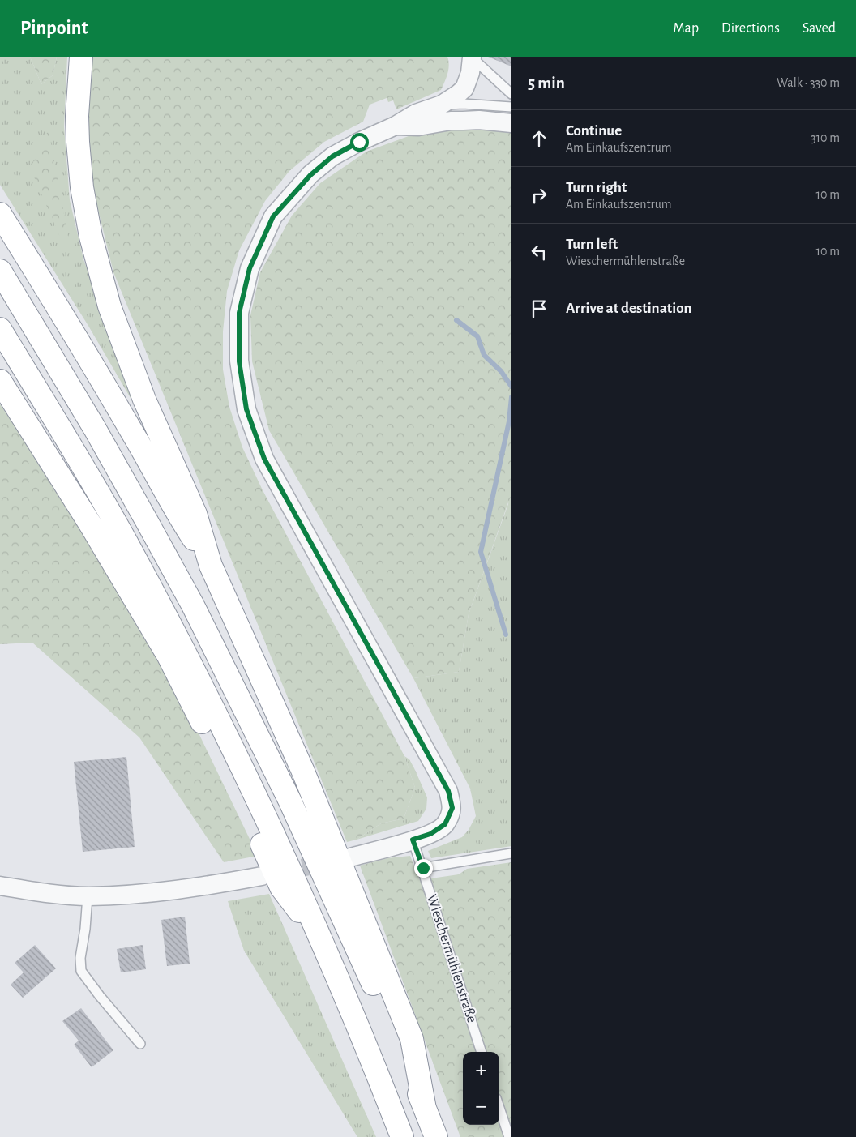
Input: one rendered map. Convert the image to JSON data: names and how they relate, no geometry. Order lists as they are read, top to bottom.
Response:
{
  "streets": {
    "lane": ["Wieschermühlenstraße"]
  },
  "page": {
    "header": "Pinpoint",
    "nav": ["Map", "Directions", "Saved"],
    "heading": ["5 min", "Walk · 330 m"],
    "list": [
      ["Continue", "Am Einkaufszentrum", "310 m"],
      ["Turn right", "Am Einkaufszentrum", "10 m"],
      ["Turn left", "Wieschermühlenstraße", "10 m"],
      "Arrive at destination"
    ],
    "map_buttons": ["+", "−"]
  }
}
